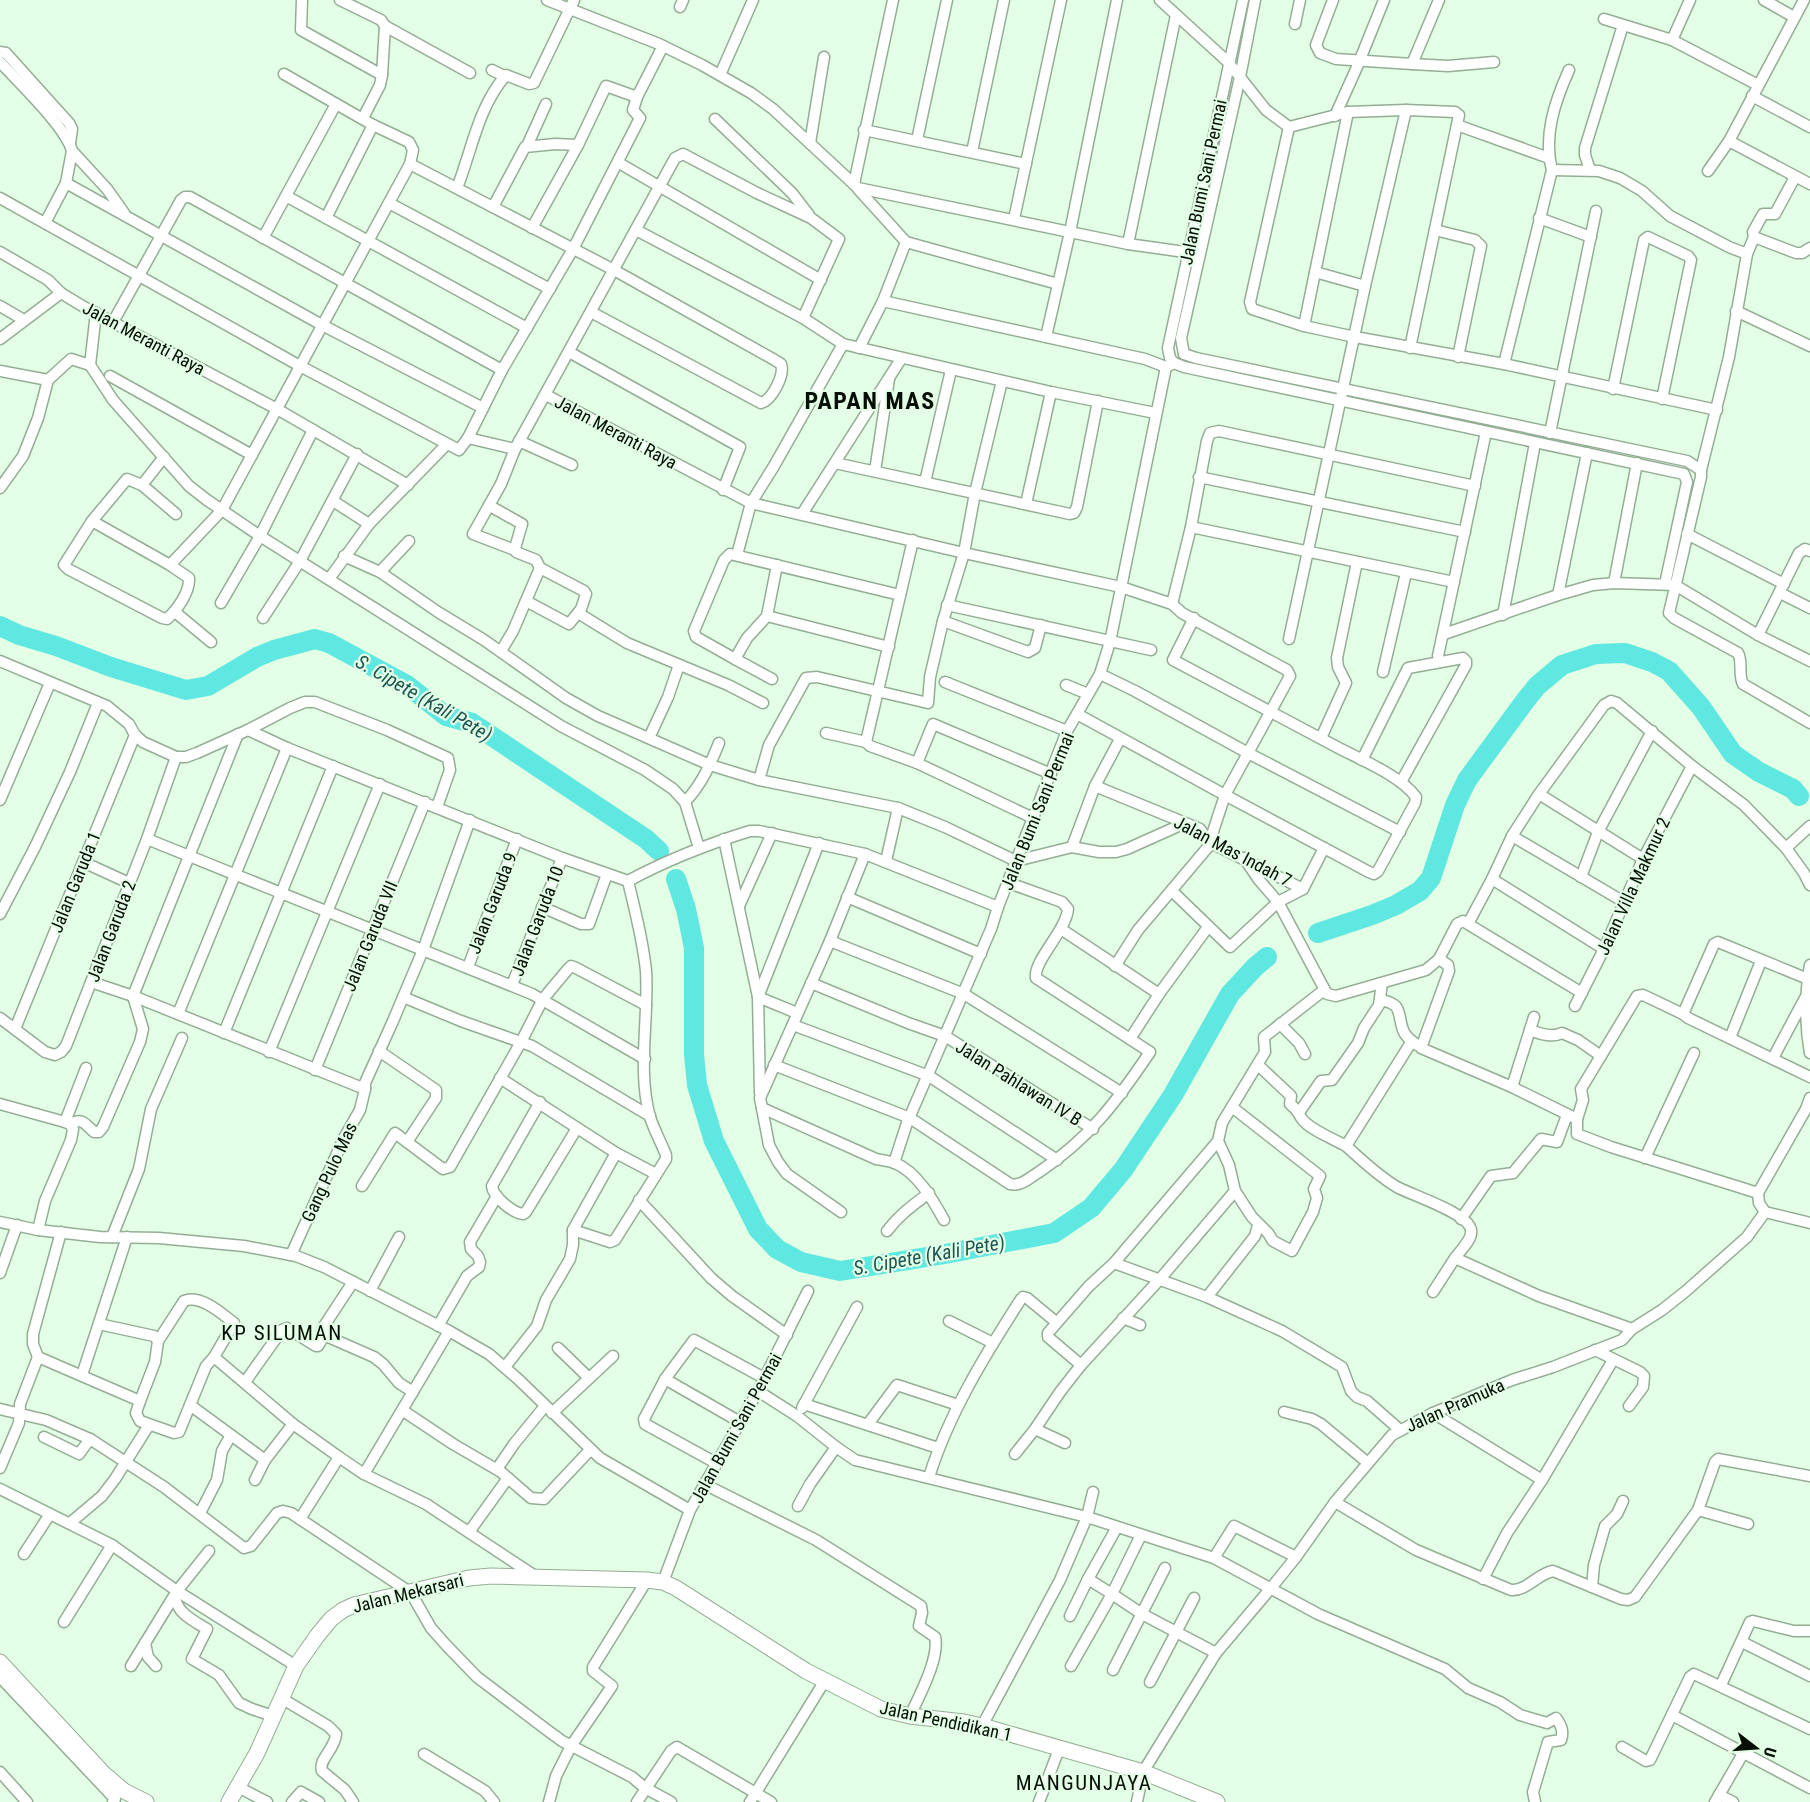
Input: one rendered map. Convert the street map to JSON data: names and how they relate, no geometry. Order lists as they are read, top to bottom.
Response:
{
  "streets": {
    "street": [
      "Jalan Bumi Sani Permai",
      "Jalan Meranti Raya",
      "Jalan Mas Indah 7",
      "Jalan Garuda 1",
      "Jalan Villa Makmur 2",
      "Jalan Garuda 9",
      "Jalan Garuda 10",
      "Jalan Garuda 2",
      "Jalan Garuda VII",
      "Jalan Pahlawan IV B",
      "Gang Pulo Mas",
      "Jalan Pramuka",
      "Jalan Mekarsari",
      "Jalan Pendidikan 1"
    ]
  },
  "crossings": [
    ["Jalan Bumi Sani Permai", "Jalan Meranti Raya"],
    ["Jalan Bumi Sani Permai", "Jalan Mekarsari"],
    ["Jalan Bumi Sani Permai", "Jalan Pendidikan 1"],
    ["Jalan Garuda 1", "Jalan Garuda 2"],
    ["Jalan Pramuka", "Jalan Pendidikan 1"],
    ["Jalan Mekarsari", "Jalan Pendidikan 1"]
  ],
  "districts": ["PAPAN MAS", "KP SILUMAN", "MANGUNJAYA"],
  "water": ["S. Cipete (Kali Pete)"],
  "north": "right"
}
